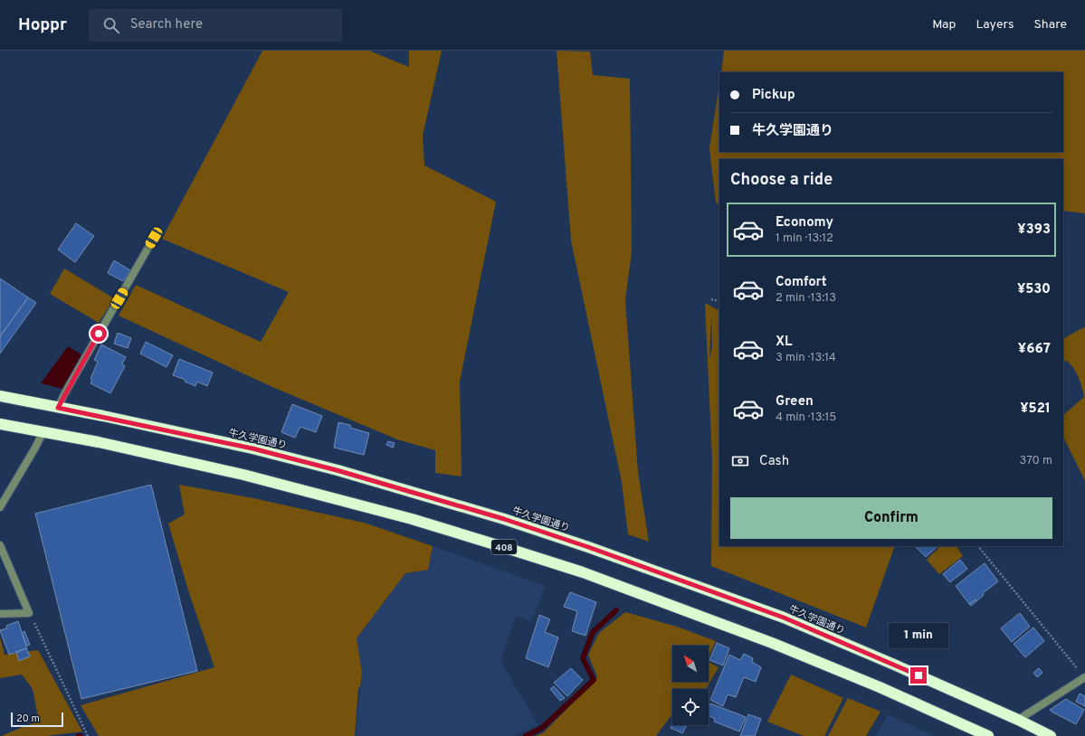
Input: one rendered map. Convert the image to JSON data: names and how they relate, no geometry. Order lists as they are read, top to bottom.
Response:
{
  "streets": {
    "highway": ["牛久学園通り", "408"]
  },
  "scale_bar": "20 m",
  "north": "top left",
  "page": {
    "header": "Hoppr",
    "search": "Search here",
    "nav": ["Map", "Layers", "Share"],
    "banner": ["Pickup", "牛久学園通り"],
    "heading": "Choose a ride",
    "list": [
      {
        "name": "Economy",
        "note": "1 min · 13:12",
        "value": "¥393"
      },
      {
        "name": "Comfort",
        "note": "2 min · 13:13",
        "value": "¥530"
      },
      {
        "name": "XL",
        "note": "3 min · 13:14",
        "value": "¥667"
      },
      {
        "name": "Green",
        "note": "4 min · 13:15",
        "value": "¥521"
      }
    ],
    "pay": ["Cash", "370 m"],
    "buttons": "Confirm",
    "bubble": "1 min",
    "scale": "20 m"
  }
}
